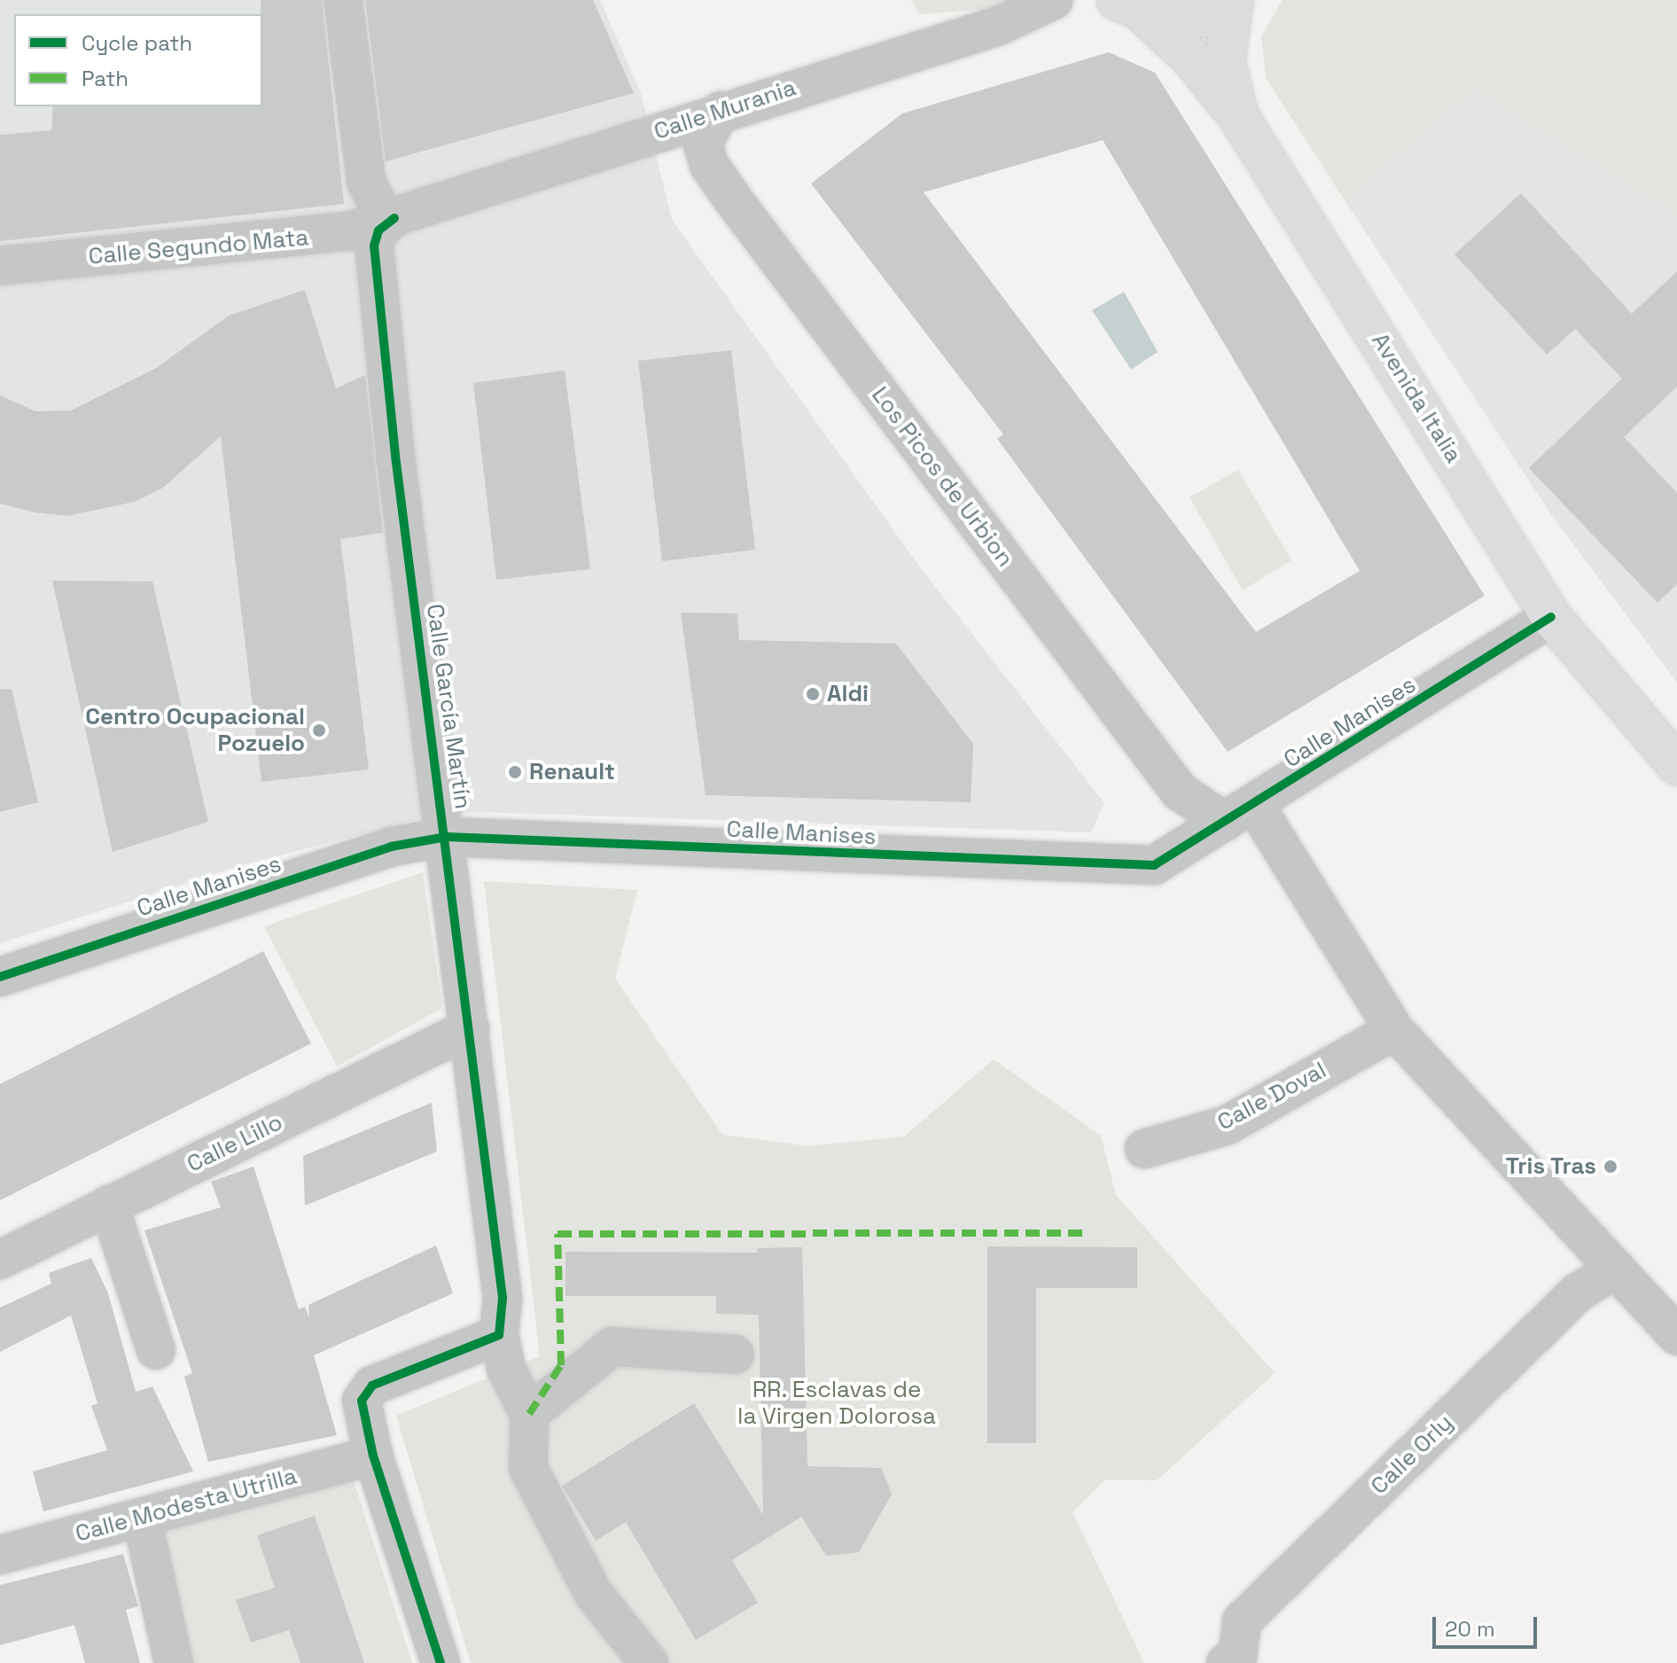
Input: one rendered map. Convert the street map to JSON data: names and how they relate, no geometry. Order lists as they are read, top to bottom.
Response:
{
  "streets": {
    "main road": ["Avenida Italia"],
    "street": [
      "Calle Murania",
      "Calle Segundo Mata",
      "Los Picos de Urbion",
      "Calle García Martín",
      "Calle Manises",
      "Calle Doval",
      "Calle Lillo",
      "Calle Orly",
      "Calle Modesta Utrilla"
    ]
  },
  "crossings": [
    ["Calle Murania", "Calle Segundo Mata"],
    ["Calle Murania", "Los Picos de Urbion"],
    ["Calle Murania", "Calle García Martín"],
    ["Calle Segundo Mata", "Calle García Martín"],
    ["Avenida Italia", "Calle Manises"],
    ["Los Picos de Urbion", "Calle Manises"],
    ["Calle García Martín", "Calle Manises"],
    ["Calle García Martín", "Calle Lillo"]
  ],
  "parks": ["RR. Esclavas de la Virgen Dolorosa"],
  "places": [
    "Aldi",
    "Centro Ocupacional Pozuelo",
    "Renault",
    "Tris Tras"
  ],
  "legend": ["Cycle path", "Path"],
  "scale_bar": "20 m"
}
